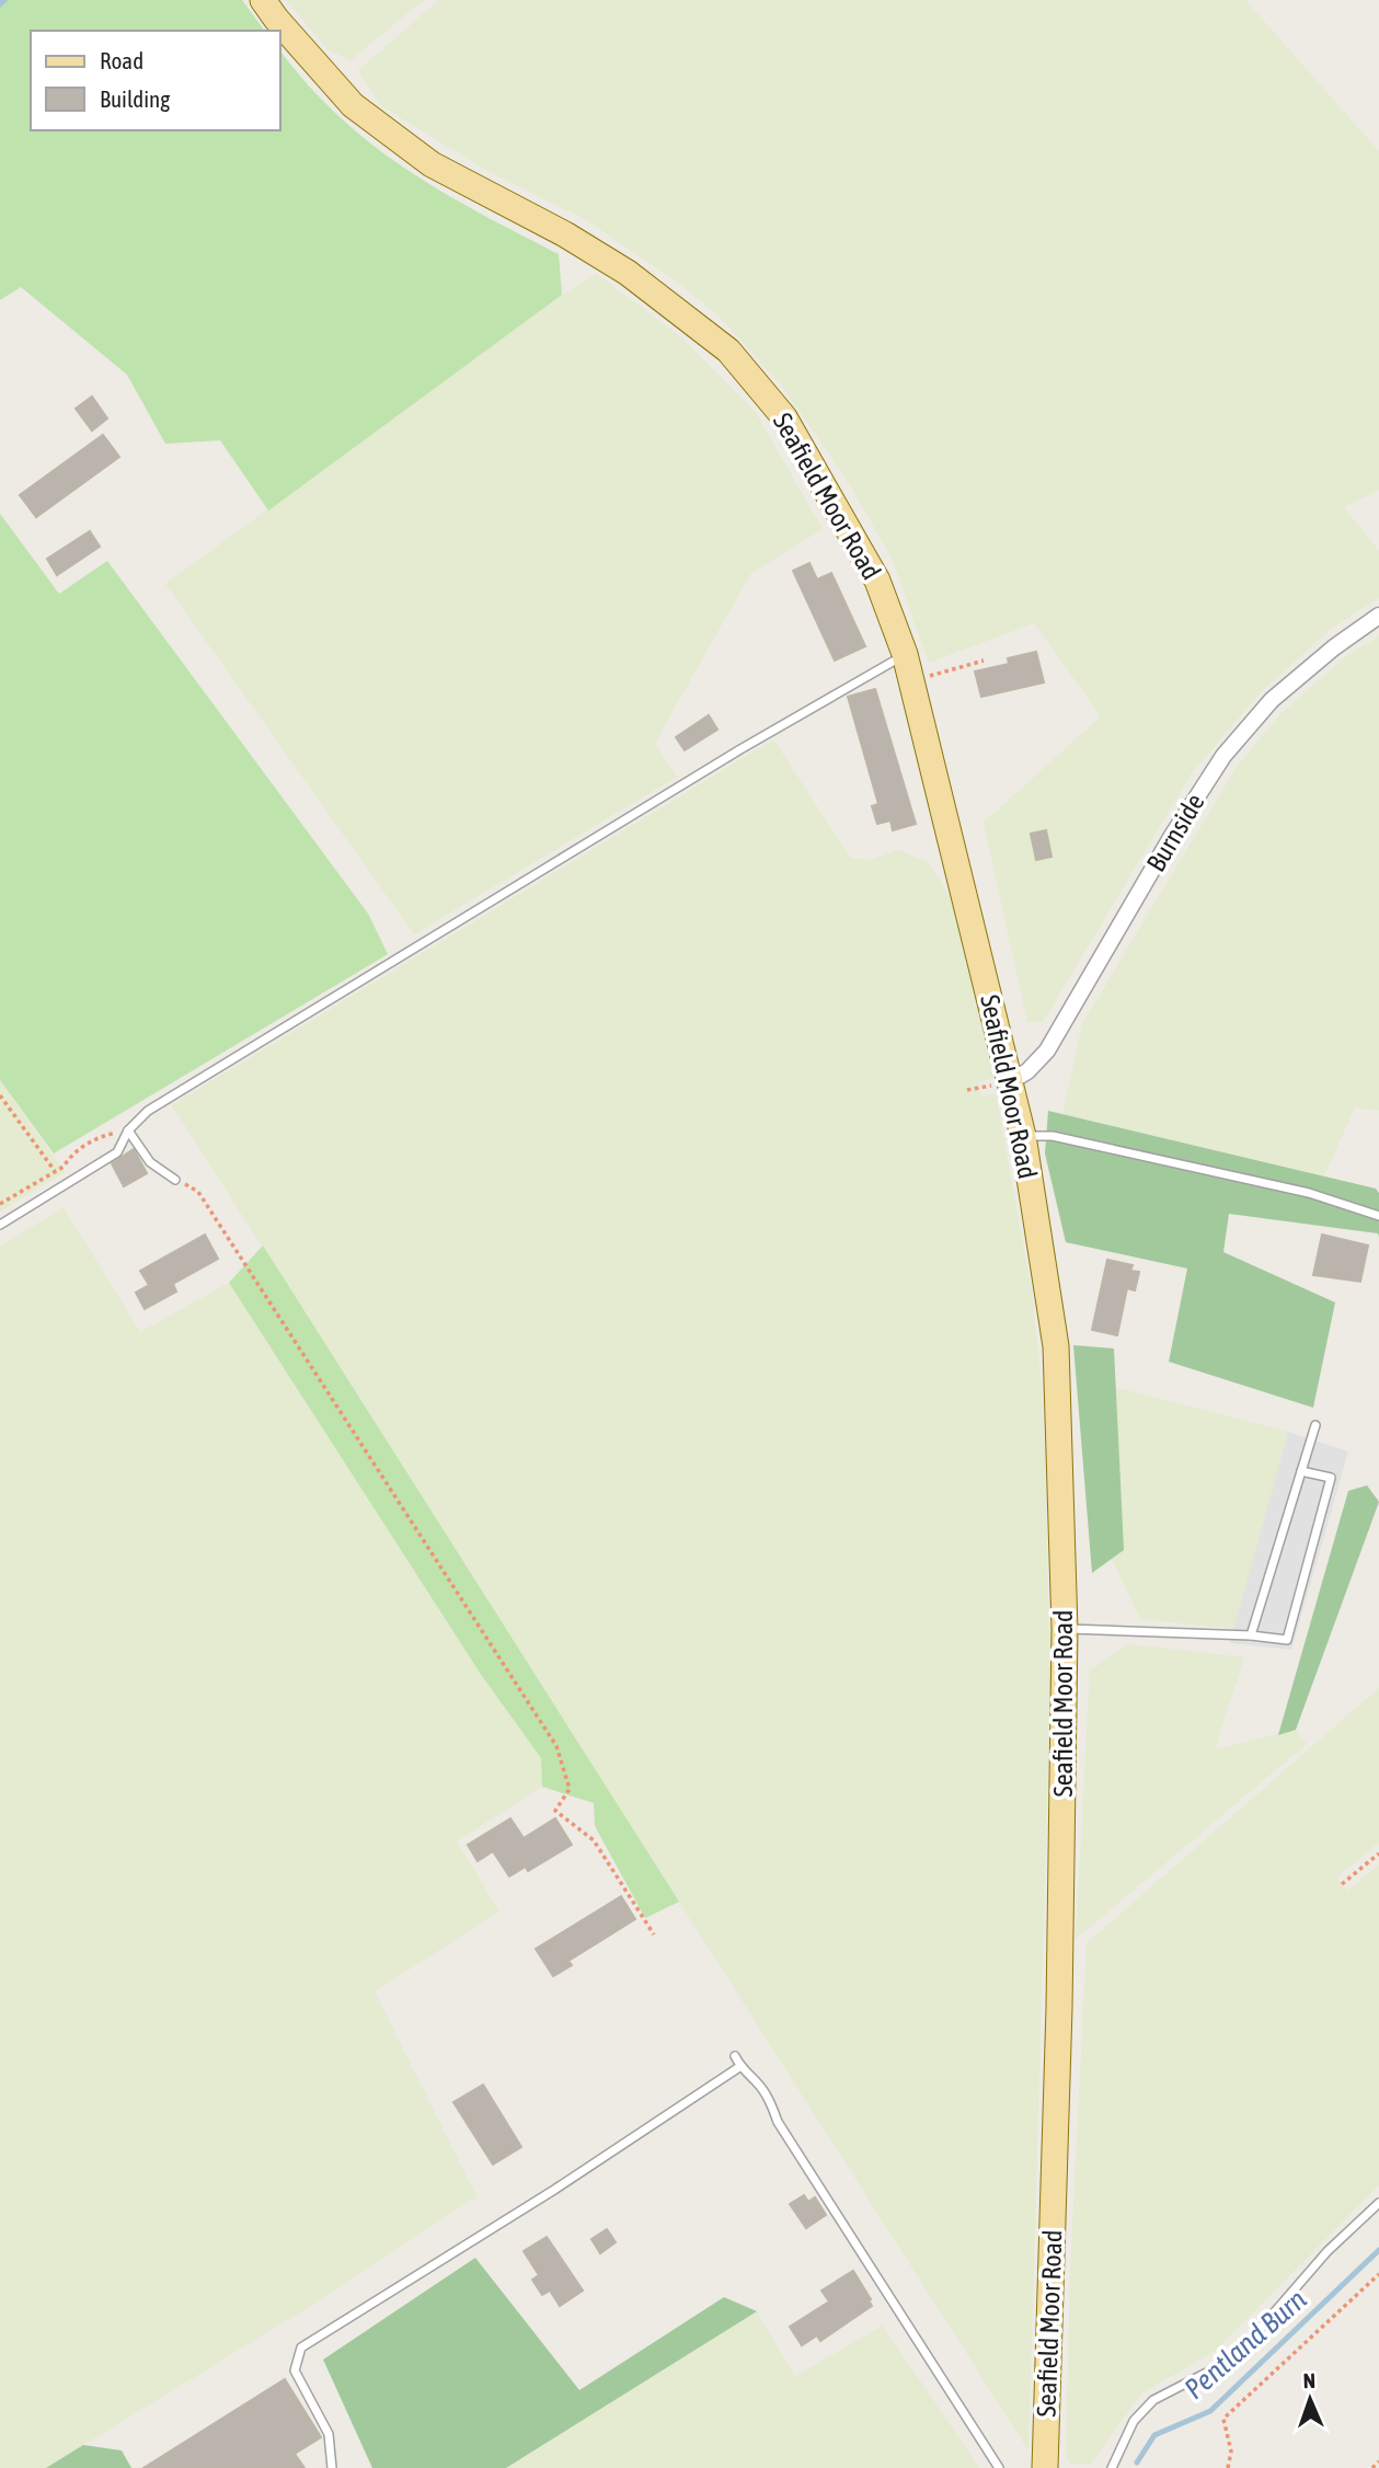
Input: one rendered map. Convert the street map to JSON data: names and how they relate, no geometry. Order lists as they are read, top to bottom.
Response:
{
  "streets": {
    "main road": ["Seafield Moor Road"],
    "street": ["Burnside"]
  },
  "crossings": [
    ["Seafield Moor Road", "Burnside"]
  ],
  "water": ["Pentland Burn"],
  "legend": ["Road", "Building"],
  "north": "top"
}
